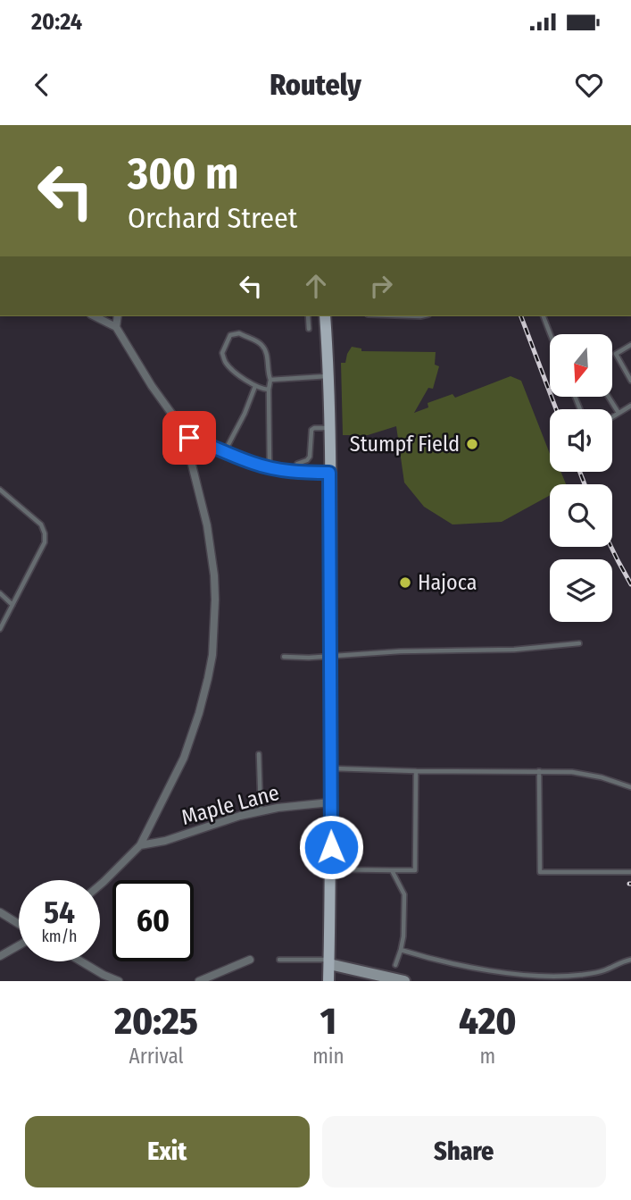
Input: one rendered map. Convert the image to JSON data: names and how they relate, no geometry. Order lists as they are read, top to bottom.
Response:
{
  "streets": {
    "street": ["Maple Lane"]
  },
  "places": ["Stumpf Field", "Hajoca"],
  "north": "bottom",
  "page": {
    "status": "20:24",
    "header": "Routely",
    "turn": ["300 m", "Orchard Street"],
    "speed": "54 km/h",
    "limit": "60",
    "eta": [
      "20:25",
      "Arrival",
      "1",
      "min",
      "420",
      "m"
    ],
    "buttons": ["Exit", "Share"]
  }
}
